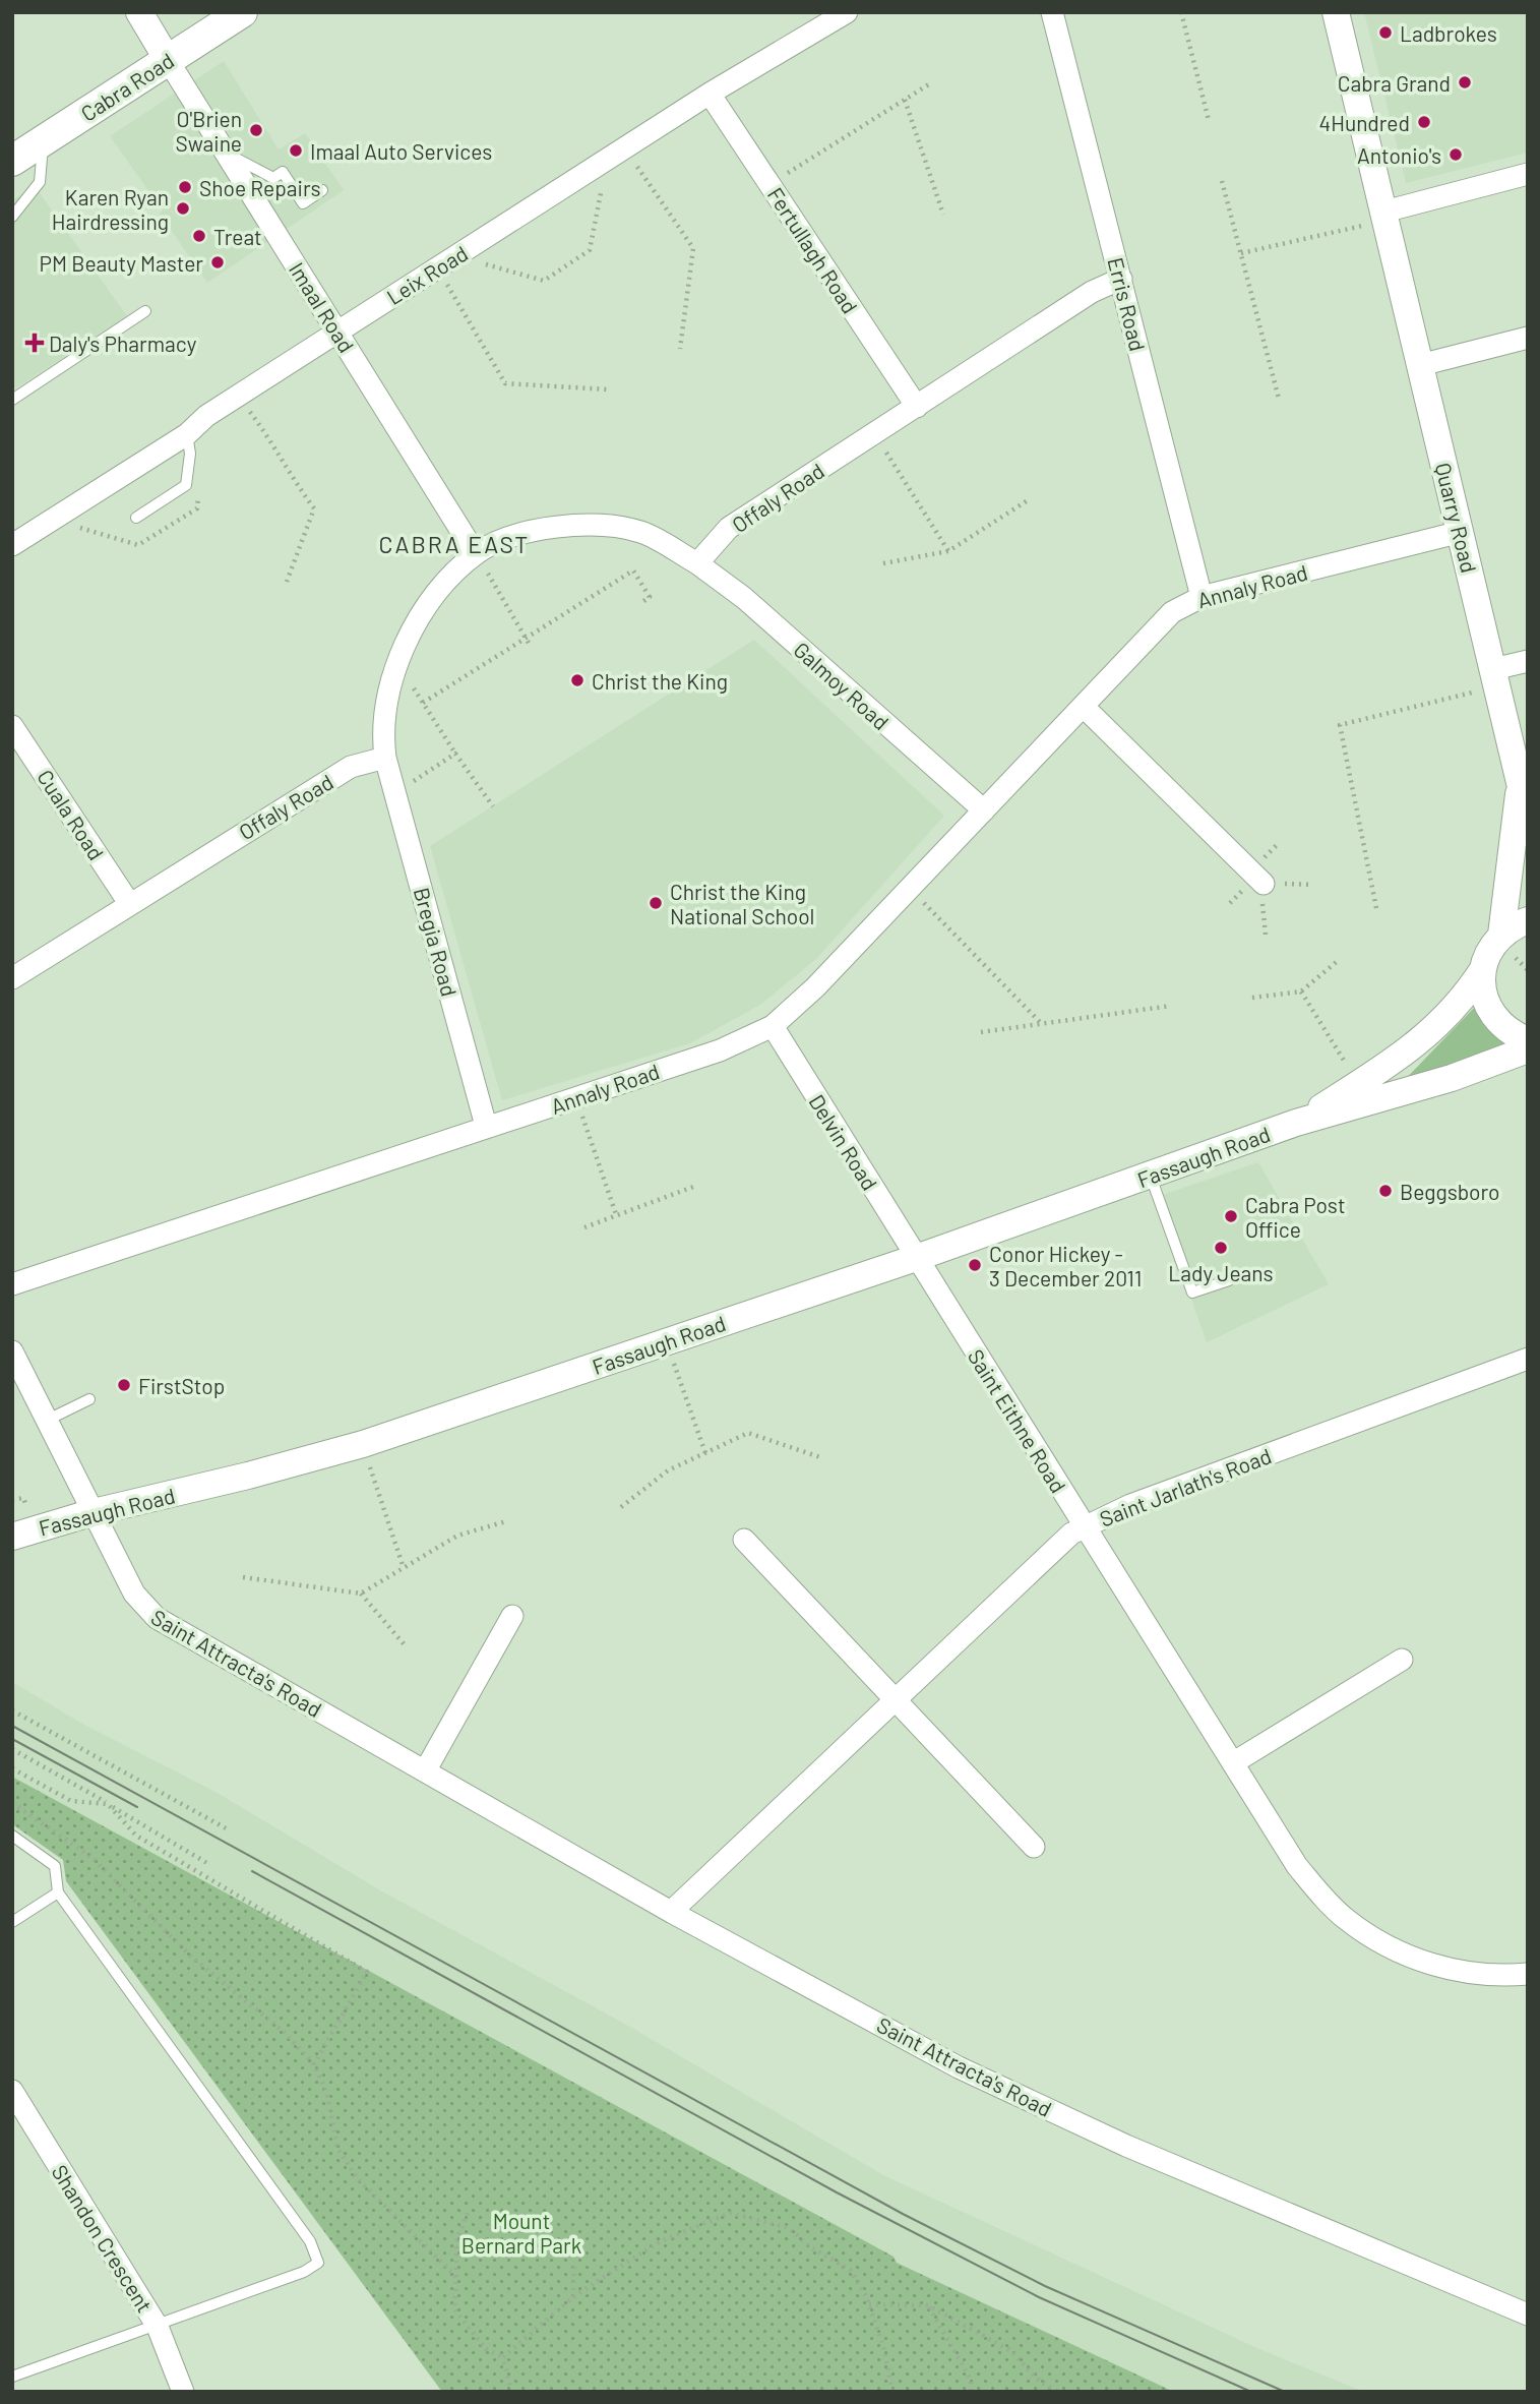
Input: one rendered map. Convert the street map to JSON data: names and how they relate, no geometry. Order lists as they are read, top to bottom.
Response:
{
  "streets": {
    "main road": ["Cabra Road"],
    "street": [
      "Fertullagh Road",
      "Leix Road",
      "Erris Road",
      "Imaal Road",
      "Offaly Road",
      "Quarry Road",
      "Annaly Road",
      "Galmoy Road",
      "Cuala Road",
      "Bregia Road",
      "Delvin Road",
      "Fassaugh Road",
      "Saint Eithne Road",
      "Saint Jarlath's Road",
      "Saint Attracta's Road",
      "Shandon Crescent"
    ]
  },
  "crossings": [
    ["Cabra Road", "Imaal Road"],
    ["Fertullagh Road", "Leix Road"],
    ["Fertullagh Road", "Offaly Road"],
    ["Leix Road", "Imaal Road"],
    ["Erris Road", "Offaly Road"],
    ["Erris Road", "Annaly Road"],
    ["Offaly Road", "Galmoy Road"],
    ["Offaly Road", "Cuala Road"],
    ["Offaly Road", "Bregia Road"],
    ["Quarry Road", "Annaly Road"],
    ["Quarry Road", "Fassaugh Road"],
    ["Annaly Road", "Galmoy Road"],
    ["Annaly Road", "Bregia Road"],
    ["Annaly Road", "Delvin Road"],
    ["Delvin Road", "Fassaugh Road"],
    ["Delvin Road", "Saint Eithne Road"],
    ["Fassaugh Road", "Saint Eithne Road"],
    ["Fassaugh Road", "Saint Attracta's Road"],
    ["Saint Eithne Road", "Saint Jarlath's Road"],
    ["Saint Jarlath's Road", "Saint Attracta's Road"]
  ],
  "districts": ["CABRA EAST"],
  "parks": ["Mount Bernard Park"],
  "places": {
    "other": [
      "Ladbrokes",
      "Cabra Grand",
      "4Hundred",
      "O'Brien Swaine",
      "Imaal Auto Services",
      "Antonio's",
      "Shoe Repairs",
      "Karen Ryan Hairdressing",
      "Treat",
      "PM Beauty Master",
      "Christ the King",
      "Christ the King National School",
      "Beggsboro",
      "Cabra Post Office",
      "Lady Jeans",
      "Conor Hickey - 3 December 2011",
      "FirstStop"
    ],
    "health": ["Daly's Pharmacy"]
  }
}
